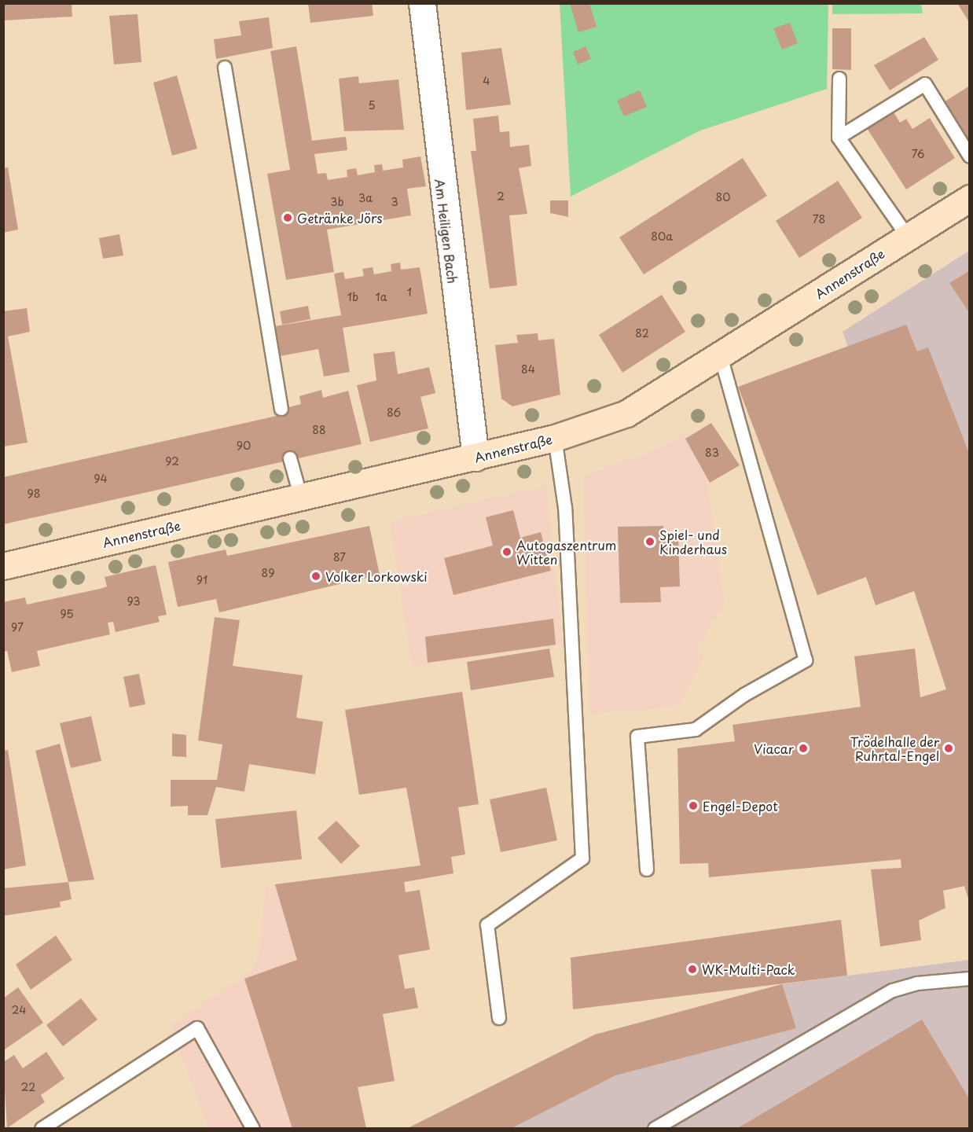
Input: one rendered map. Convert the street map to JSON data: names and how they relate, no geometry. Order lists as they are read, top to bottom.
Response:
{
  "streets": {
    "street": ["Am Heiligen Bach", "Annenstraße"]
  },
  "crossings": [
    ["Am Heiligen Bach", "Annenstraße"]
  ],
  "places": [
    "Getränke Jörs",
    "Spiel- und Kinderhaus",
    "Autogaszentrum Witten",
    "Volker Lorkowski",
    "Viacar",
    "Trödelhalle der Ruhrtal-Engel",
    "Engel-Depot",
    "WK-Multi-Pack"
  ],
  "house_numbers": [
    "4",
    "5",
    "76",
    "2",
    "80",
    "3a",
    "3b",
    "3",
    "78",
    "80a",
    "1",
    "1b",
    "1a",
    "82",
    "84",
    "86",
    "88",
    "90",
    "83",
    "92",
    "94",
    "98",
    "87",
    "89",
    "91",
    "93",
    "95",
    "97",
    "24",
    "22"
  ]
}
